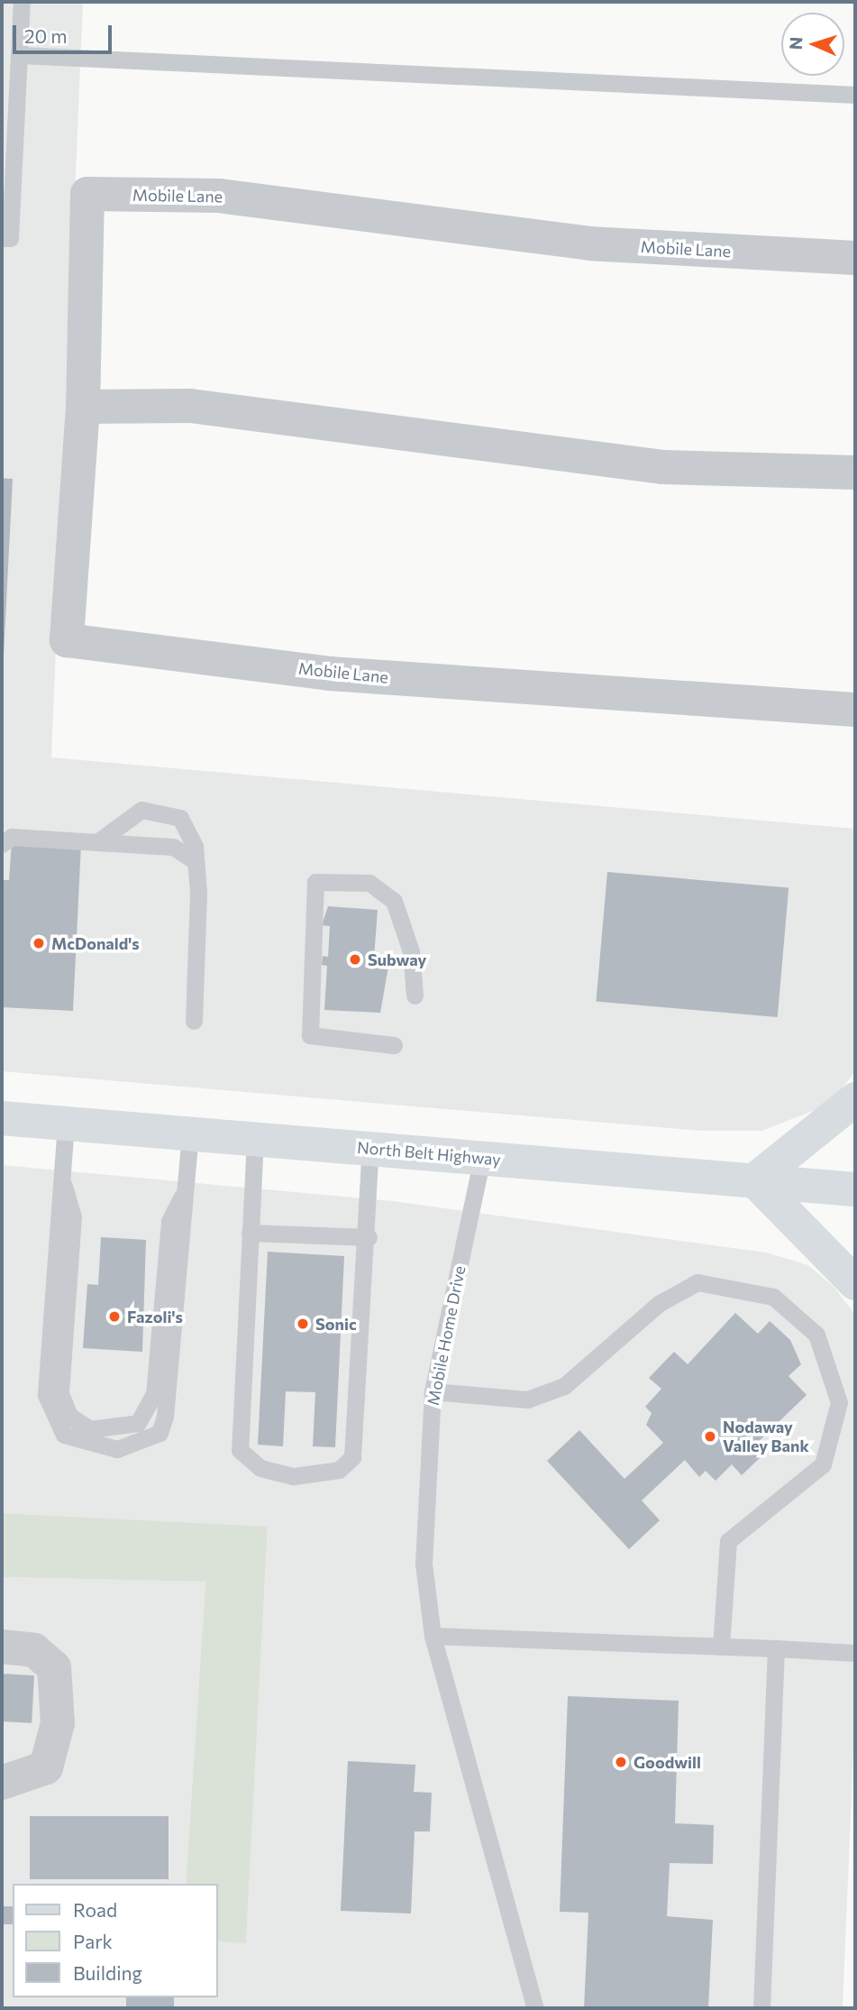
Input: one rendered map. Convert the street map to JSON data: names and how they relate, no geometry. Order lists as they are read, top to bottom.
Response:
{
  "streets": {
    "main road": ["North Belt Highway"],
    "street": ["Mobile Lane"],
    "lane": ["Mobile Home Drive"]
  },
  "crossings": [
    ["North Belt Highway", "Mobile Home Drive"]
  ],
  "places": [
    "McDonald's",
    "Subway",
    "Fazoli's",
    "Sonic",
    "Nodaway Valley Bank",
    "Goodwill"
  ],
  "legend": ["Road", "Park", "Building"],
  "scale_bar": "20 m",
  "north": "left"
}
